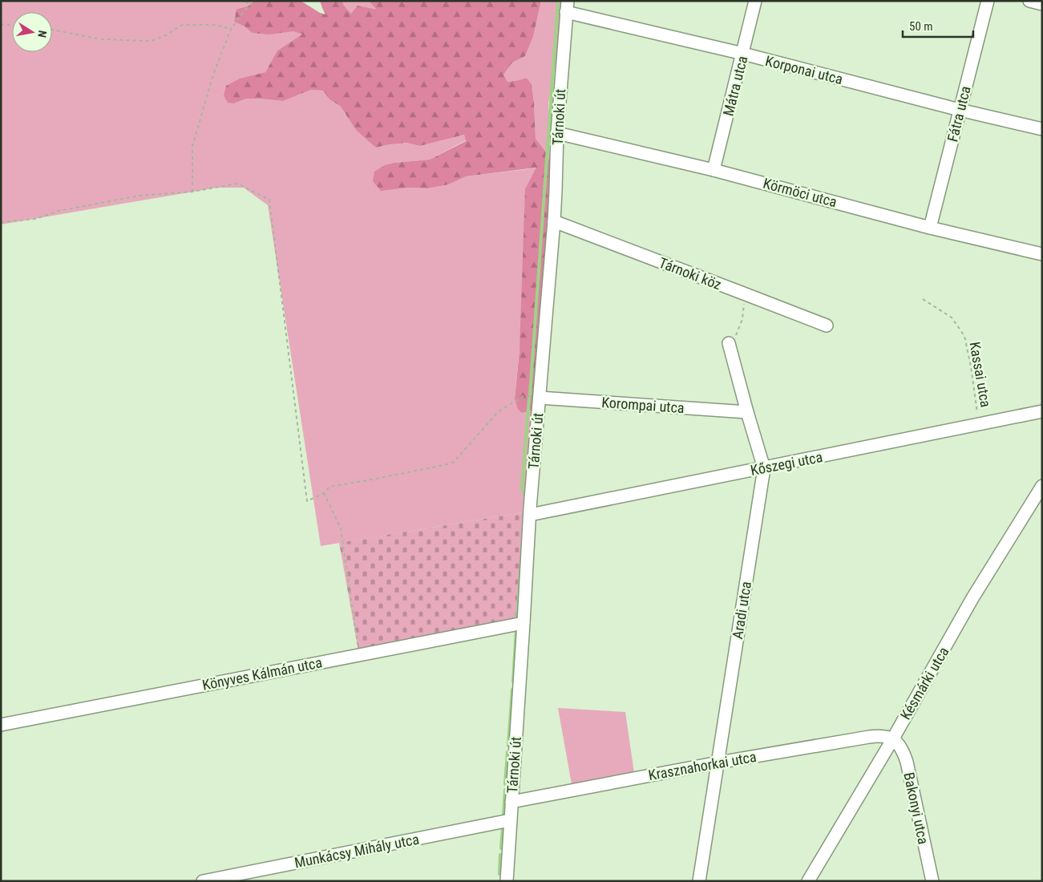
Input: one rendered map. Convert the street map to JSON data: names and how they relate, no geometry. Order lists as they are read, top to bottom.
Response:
{
  "streets": {
    "street": [
      "Korponai utca",
      "Mátra utca",
      "Fátra utca",
      "Tárnoki út",
      "Körmöci utca",
      "Tárnoki köz",
      "Korompai utca",
      "Kőszegi utca",
      "Aradi utca",
      "Könyves Kálmán utca",
      "Késmárki utca",
      "Krasznahorkai utca",
      "Bakonyi utca",
      "Munkácsy Mihály utca"
    ],
    "path": ["Kassai utca"]
  },
  "crossings": [
    ["Korponai utca", "Mátra utca"],
    ["Korponai utca", "Fátra utca"],
    ["Korponai utca", "Tárnoki út"],
    ["Mátra utca", "Körmöci utca"],
    ["Fátra utca", "Körmöci utca"],
    ["Tárnoki út", "Körmöci utca"],
    ["Tárnoki út", "Tárnoki köz"],
    ["Tárnoki út", "Korompai utca"],
    ["Tárnoki út", "Kőszegi utca"],
    ["Tárnoki út", "Könyves Kálmán utca"],
    ["Tárnoki út", "Krasznahorkai utca"],
    ["Tárnoki út", "Munkácsy Mihály utca"],
    ["Kassai utca", "Kőszegi utca"],
    ["Korompai utca", "Aradi utca"],
    ["Kőszegi utca", "Aradi utca"],
    ["Aradi utca", "Krasznahorkai utca"],
    ["Késmárki utca", "Krasznahorkai utca"],
    ["Késmárki utca", "Bakonyi utca"],
    ["Krasznahorkai utca", "Bakonyi utca"]
  ],
  "scale_bar": "50 m",
  "north": "right"
}
